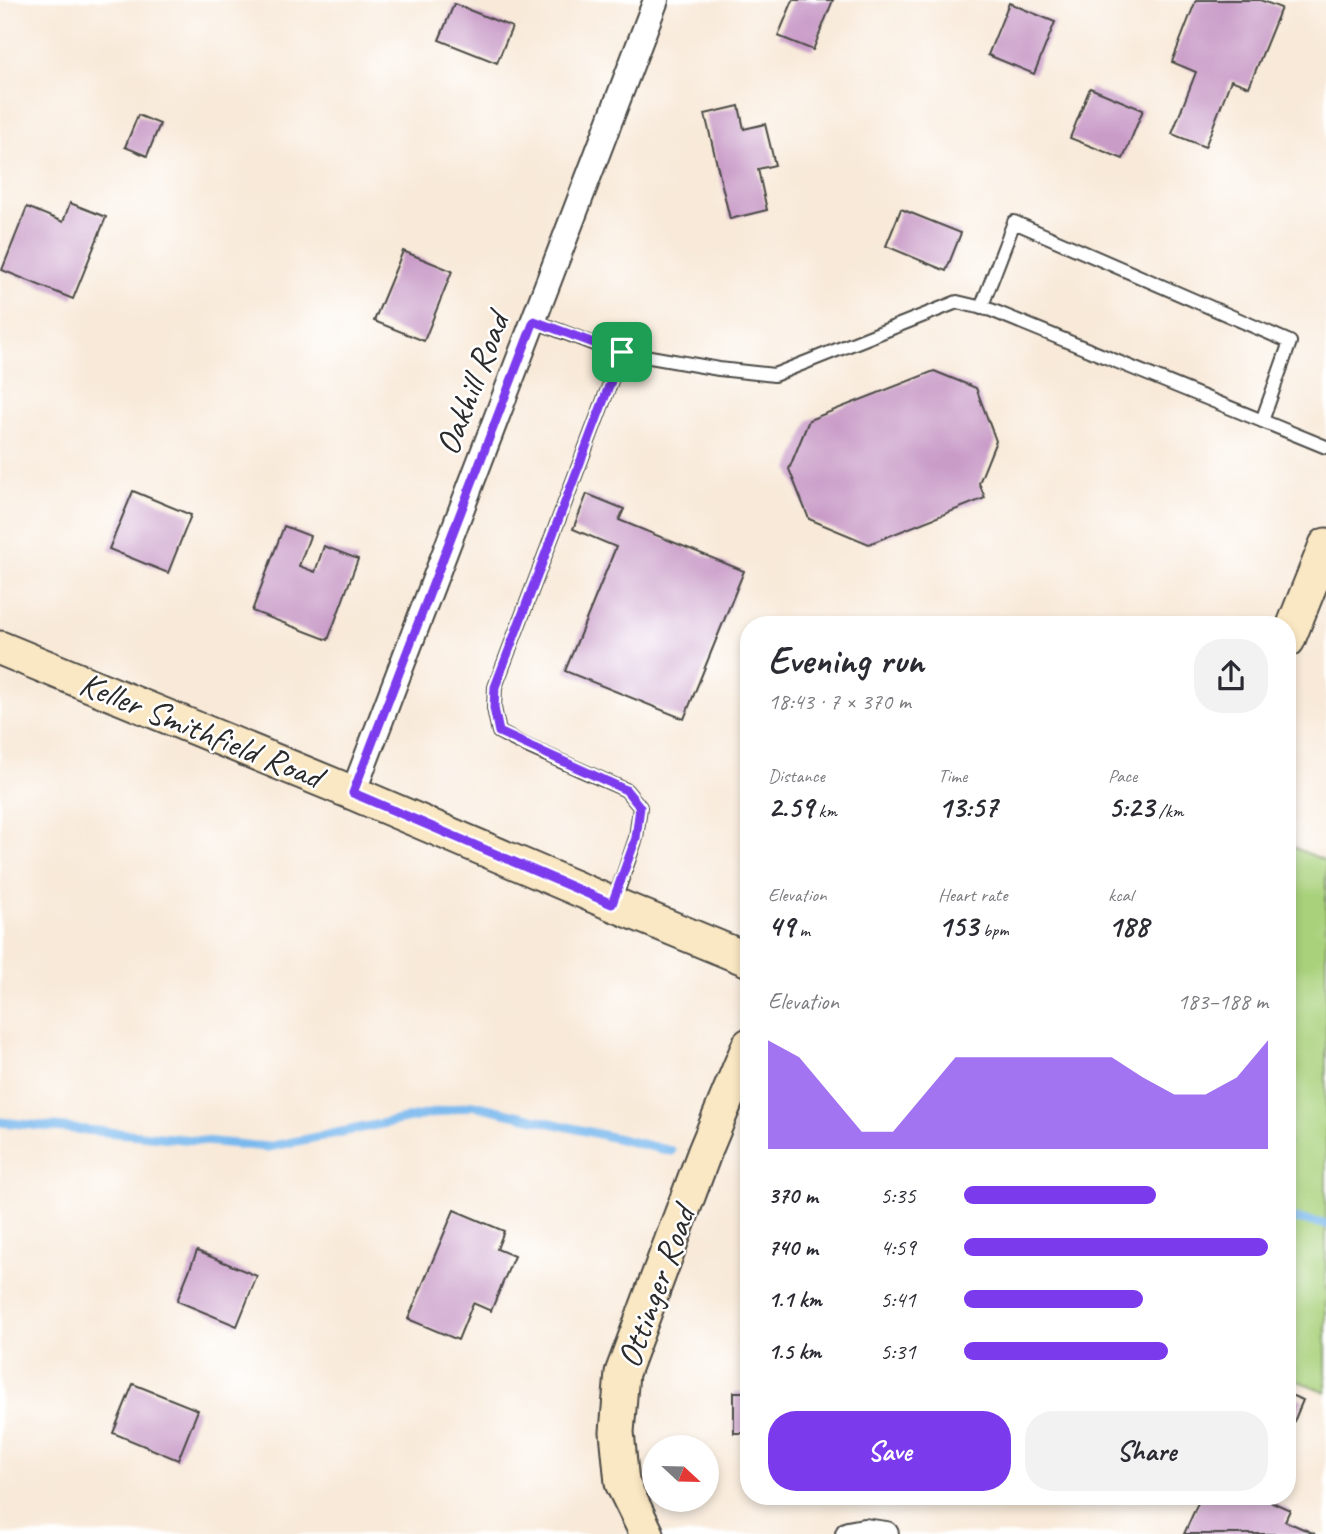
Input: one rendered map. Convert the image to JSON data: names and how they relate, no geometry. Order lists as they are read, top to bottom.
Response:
{
  "streets": {
    "main road": ["Keller Smithfield Road", "Ottinger Road"],
    "street": ["Oakhill Road"]
  },
  "crossings": [
    ["Oakhill Road", "Keller Smithfield Road"]
  ],
  "north": "right",
  "page": {
    "heading": ["Evening run", "18:43 · 7 × 370 m"],
    "stats": [
      ["Distance", "2.59 km"],
      ["Time", "13:57"],
      ["Pace", "5:23 /km"],
      ["Elevation", "49 m"],
      ["Heart rate", "153 bpm"],
      ["kcal", "188"]
    ],
    "chart": ["Elevation", "183–188 m"],
    "list": [
      {
        "name": "370 m",
        "note": "5:35"
      },
      {
        "name": "740 m",
        "note": "4:59"
      },
      {
        "name": "1.1 km",
        "note": "5:41"
      },
      {
        "name": "1.5 km",
        "note": "5:31"
      }
    ],
    "buttons": ["Save", "Share"]
  }
}
